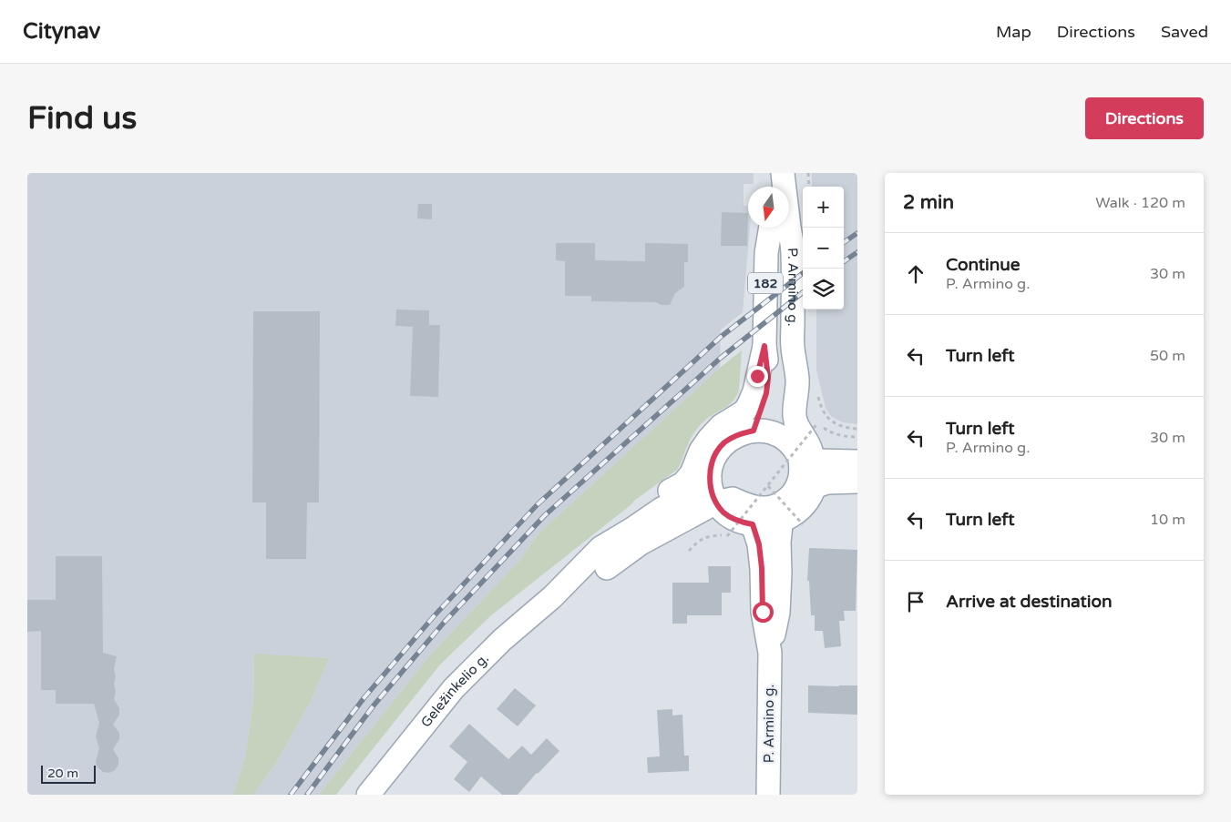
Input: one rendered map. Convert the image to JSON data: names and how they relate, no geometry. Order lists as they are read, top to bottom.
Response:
{
  "streets": {
    "main road": ["182", "P. Armino g.", "Geležinkelio g."]
  },
  "crossings": [
    ["P. Armino g.", "Geležinkelio g."]
  ],
  "scale_bar": "20 m",
  "north": "bottom",
  "page": {
    "header": "Citynav",
    "nav": ["Map", "Directions", "Saved"],
    "buttons": "Directions",
    "title": "Find us",
    "heading": ["2 min", "Walk · 120 m"],
    "map_buttons": ["+", "−"],
    "list": [
      ["Continue", "P. Armino g.", "30 m"],
      ["Turn left", "50 m"],
      ["Turn left", "P. Armino g.", "30 m"],
      ["Turn left", "10 m"],
      "Arrive at destination"
    ],
    "scale": "20 m"
  }
}
